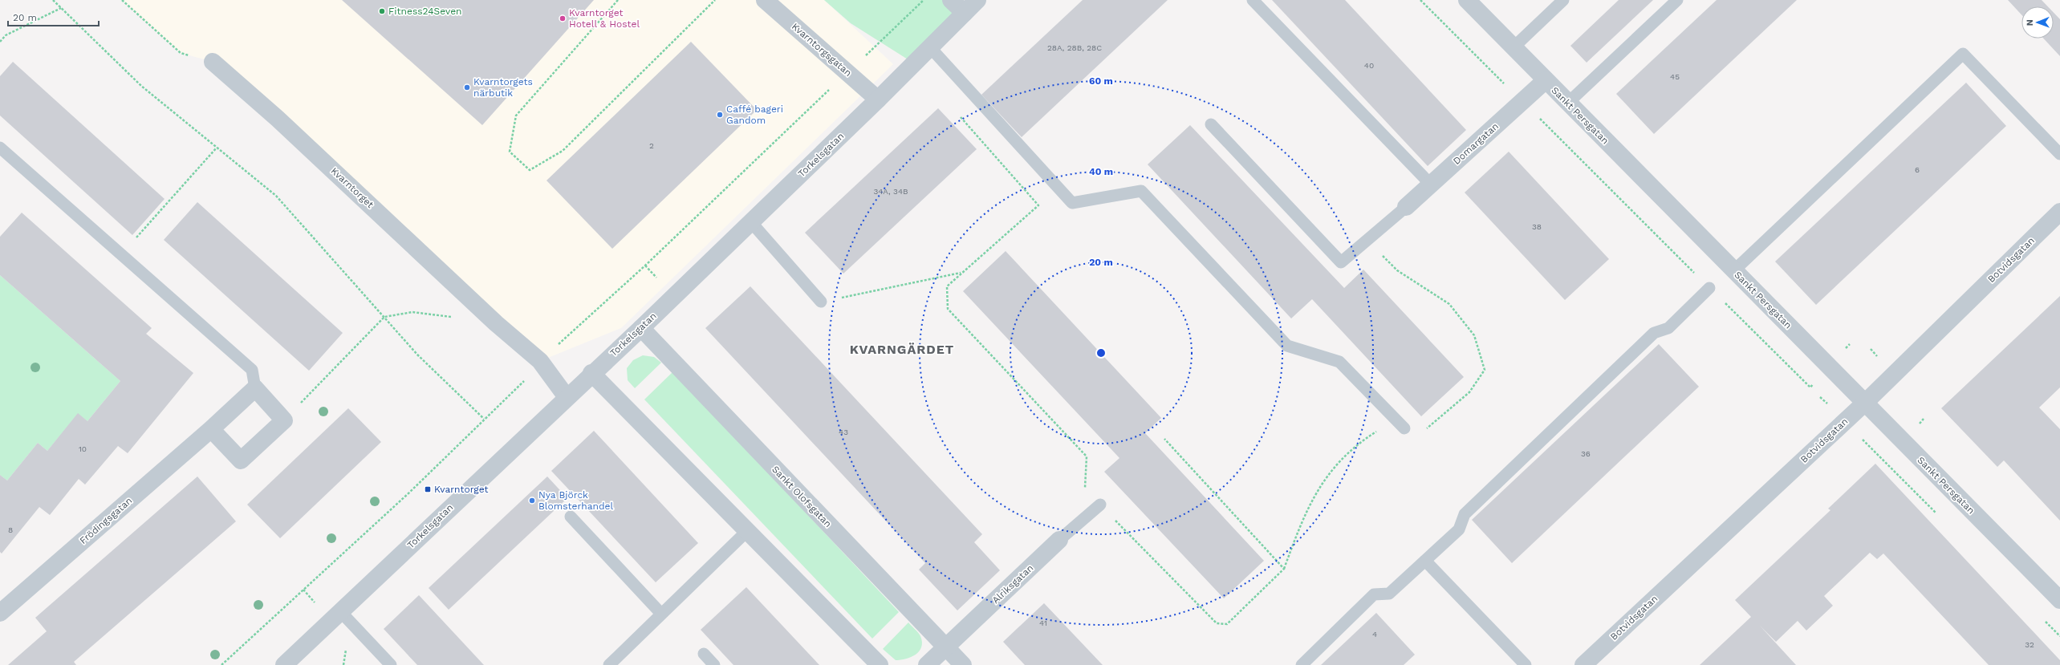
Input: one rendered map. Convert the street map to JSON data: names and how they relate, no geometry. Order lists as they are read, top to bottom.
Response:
{
  "streets": {
    "street": [
      "Kvarntorgsgatan",
      "Sankt Persgatan",
      "Domargatan",
      "Torkelsgatan",
      "Kvarntorget",
      "Botvidsgatan",
      "Sankt Olofsgatan",
      "Frödingsgatan",
      "Alriksgatan"
    ]
  },
  "crossings": [
    ["Kvarntorgsgatan", "Torkelsgatan"],
    ["Sankt Persgatan", "Domargatan"],
    ["Sankt Persgatan", "Botvidsgatan"],
    ["Torkelsgatan", "Kvarntorget"],
    ["Torkelsgatan", "Sankt Olofsgatan"],
    ["Sankt Olofsgatan", "Alriksgatan"]
  ],
  "districts": ["KVARNGÄRDET"],
  "places": {
    "other": [
      "Fitness24Seven",
      "Kvarntorget Hotell & Hostel",
      "Kvarntorgets närbutik",
      "Caffé bageri Gandom",
      "Nya Björck Blomsterhandel"
    ],
    "transit": ["Kvarntorget"]
  },
  "house_numbers": [
    "28A, 28B, 28C",
    "40",
    "45",
    "2",
    "6",
    "34A, 34B",
    "38",
    "43",
    "10",
    "36",
    "8",
    "41",
    "4",
    "32"
  ],
  "scale_bar": "20 m",
  "north": "left",
  "rings": ["60 m", "40 m", "20 m"]
}
